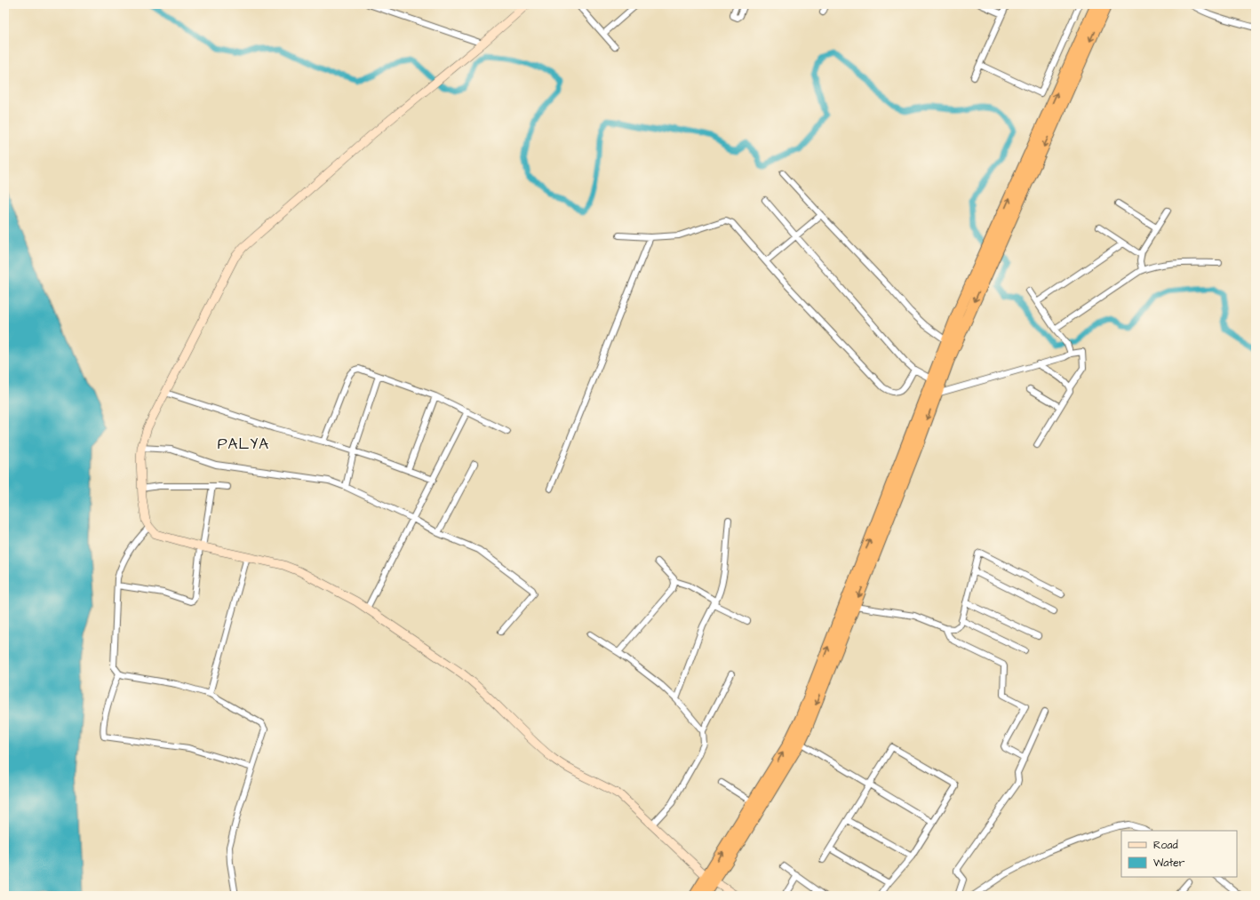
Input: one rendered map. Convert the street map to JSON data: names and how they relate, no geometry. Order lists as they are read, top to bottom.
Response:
{
  "districts": ["PALYA"],
  "legend": ["Road", "Water"]
}
